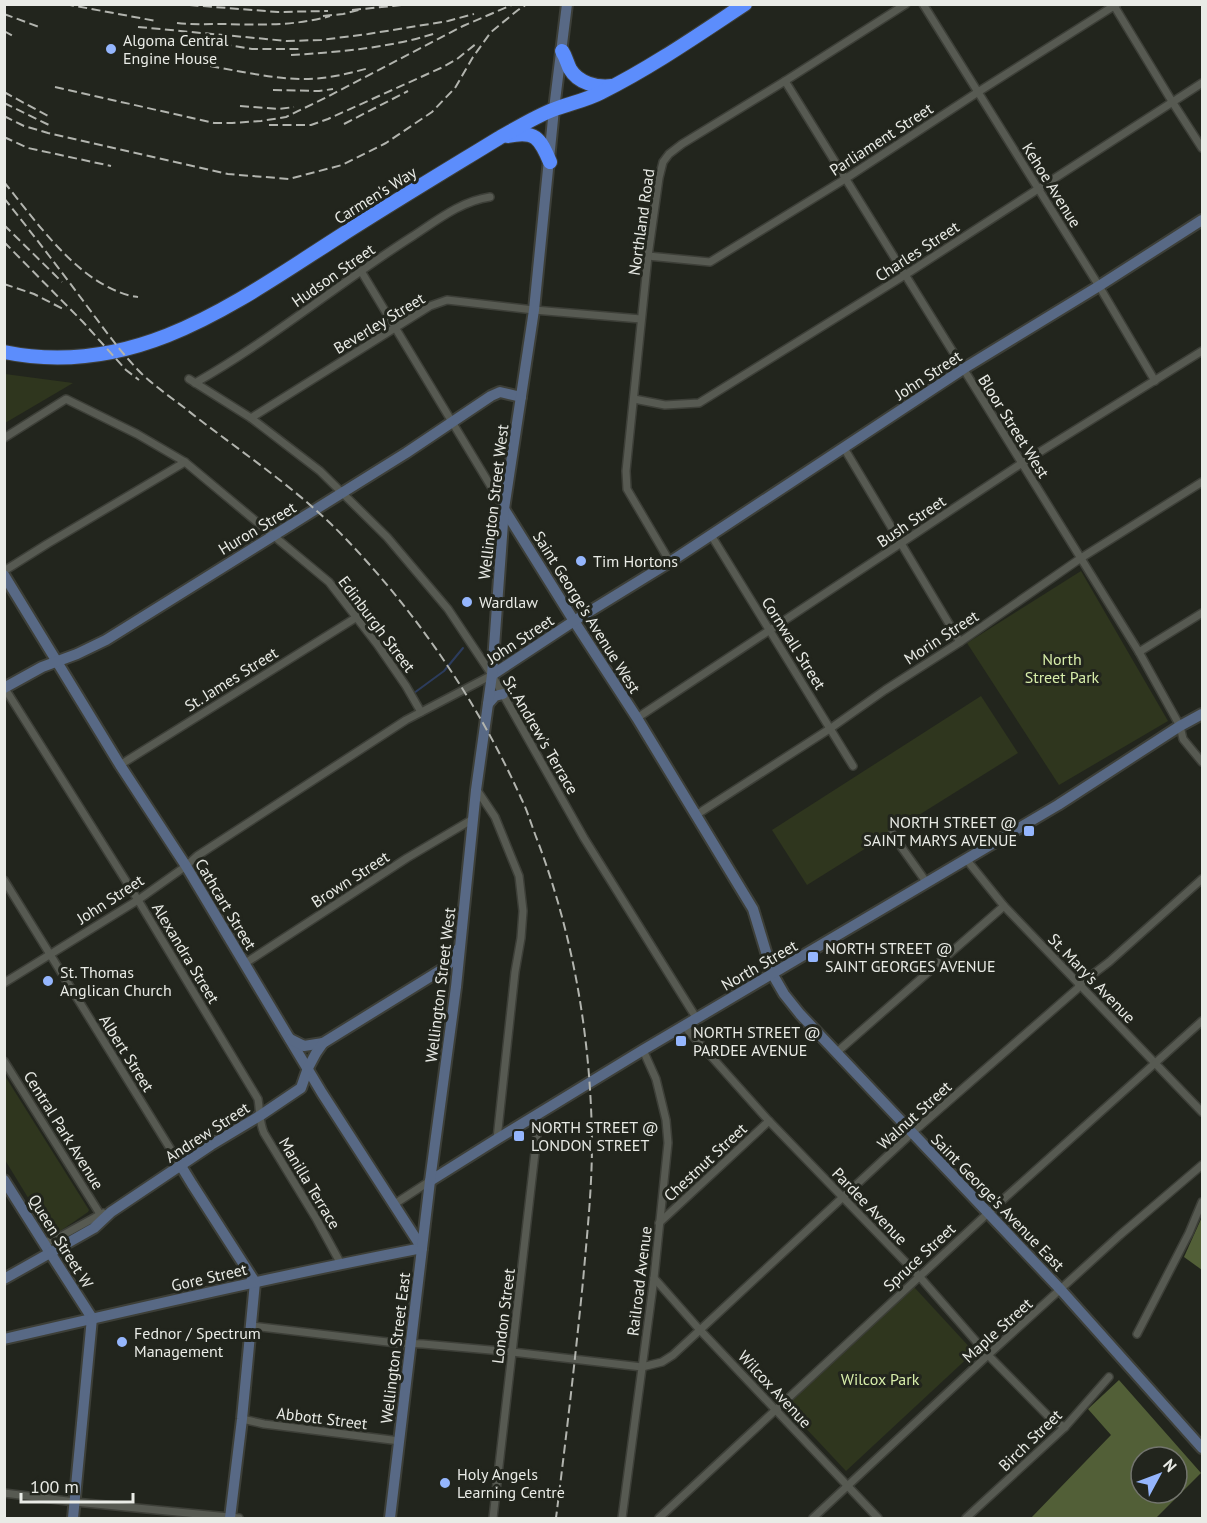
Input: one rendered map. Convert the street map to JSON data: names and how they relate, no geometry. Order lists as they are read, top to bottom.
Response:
{
  "streets": {
    "highway": ["Carmen's Way"],
    "main road": [
      "John Street",
      "Wellington Street West",
      "Huron Street",
      "Saint George's Avenue West",
      "Cathcart Street",
      "North Street",
      "Andrew Street",
      "Saint George's Avenue East",
      "Queen Street W",
      "Gore Street",
      "Wellington Street East"
    ],
    "street": [
      "Parliament Street",
      "Kehoe Avenue",
      "Northland Road",
      "Charles Street",
      "Hudson Street",
      "Beverley Street",
      "Bloor Street West",
      "Bush Street",
      "Edinburgh Street",
      "Morin Street",
      "Cornwall Street",
      "St. James Street",
      "St. Andrew's Terrace",
      "Brown Street",
      "Alexandra Street",
      "St. Mary's Avenue",
      "Albert Street",
      "Walnut Street",
      "Central Park Avenue",
      "Chestnut Street",
      "Manilla Terrace",
      "Pardee Avenue",
      "Spruce Street",
      "Railroad Avenue",
      "London Street",
      "Maple Street",
      "Wilcox Avenue",
      "Abbott Street",
      "Birch Street"
    ]
  },
  "crossings": [
    ["Parliament Street", "Kehoe Avenue"],
    ["Parliament Street", "Northland Road"],
    ["Parliament Street", "Bloor Street West"],
    ["Kehoe Avenue", "Charles Street"],
    ["Kehoe Avenue", "John Street"],
    ["Kehoe Avenue", "Bush Street"],
    ["Carmen's Way", "Wellington Street West"],
    ["Northland Road", "Charles Street"],
    ["Northland Road", "Beverley Street"],
    ["Northland Road", "John Street"],
    ["Northland Road", "Bloor Street West"],
    ["Charles Street", "Bloor Street West"],
    ["Hudson Street", "Saint George's Avenue West"],
    ["Hudson Street", "St. Andrew's Terrace"],
    ["Beverley Street", "Wellington Street West"],
    ["Beverley Street", "Saint George's Avenue West"],
    ["Beverley Street", "St. Andrew's Terrace"],
    ["John Street", "Bloor Street West"],
    ["John Street", "Wellington Street West"],
    ["John Street", "Saint George's Avenue West"],
    ["John Street", "Edinburgh Street"],
    ["John Street", "Cornwall Street"],
    ["John Street", "St. Andrew's Terrace"],
    ["John Street", "Cathcart Street"],
    ["John Street", "Alexandra Street"],
    ["John Street", "Albert Street"],
    ["Bloor Street West", "Bush Street"],
    ["Bloor Street West", "Morin Street"],
    ["Bloor Street West", "North Street"],
    ["Wellington Street West", "Huron Street"],
    ["Wellington Street West", "Saint George's Avenue West"],
    ["Wellington Street West", "St. Andrew's Terrace"],
    ["Wellington Street West", "Brown Street"],
    ["Wellington Street West", "North Street"],
    ["Wellington Street West", "Wellington Street East"],
    ["Bush Street", "Saint George's Avenue West"],
    ["Bush Street", "Cornwall Street"],
    ["Huron Street", "Saint George's Avenue West"],
    ["Huron Street", "Edinburgh Street"],
    ["Huron Street", "St. Andrew's Terrace"],
    ["Huron Street", "Cathcart Street"],
    ["Huron Street", "Alexandra Street"],
    ["Saint George's Avenue West", "Morin Street"],
    ["Saint George's Avenue West", "North Street"],
    ["Saint George's Avenue West", "Saint George's Avenue East"],
    ["Edinburgh Street", "St. James Street"],
    ["Morin Street", "Cornwall Street"],
    ["St. James Street", "Cathcart Street"],
    ["St. Andrew's Terrace", "North Street"],
    ["Brown Street", "Cathcart Street"],
    ["Cathcart Street", "North Street"],
    ["Cathcart Street", "Gore Street"],
    ["Cathcart Street", "Wellington Street East"],
    ["Alexandra Street", "Andrew Street"],
    ["Alexandra Street", "Manilla Terrace"],
    ["North Street", "St. Mary's Avenue"],
    ["North Street", "Saint George's Avenue East"],
    ["North Street", "Pardee Avenue"],
    ["North Street", "Railroad Avenue"],
    ["North Street", "London Street"],
    ["North Street", "Wellington Street East"],
    ["St. Mary's Avenue", "Walnut Street"],
    ["St. Mary's Avenue", "Spruce Street"],
    ["Albert Street", "Andrew Street"],
    ["Walnut Street", "Saint George's Avenue East"],
    ["Walnut Street", "Pardee Avenue"],
    ["Walnut Street", "Railroad Avenue"],
    ["Walnut Street", "Wilcox Avenue"],
    ["Central Park Avenue", "Andrew Street"],
    ["Andrew Street", "Manilla Terrace"],
    ["Andrew Street", "Queen Street W"],
    ["Chestnut Street", "Pardee Avenue"],
    ["Chestnut Street", "Railroad Avenue"],
    ["Manilla Terrace", "Gore Street"],
    ["Saint George's Avenue East", "Spruce Street"],
    ["Saint George's Avenue East", "Maple Street"],
    ["Pardee Avenue", "Spruce Street"],
    ["Pardee Avenue", "Maple Street"],
    ["Pardee Avenue", "Birch Street"],
    ["Queen Street W", "Gore Street"],
    ["Spruce Street", "Wilcox Avenue"],
    ["Gore Street", "Wellington Street East"],
    ["Railroad Avenue", "Wilcox Avenue"],
    ["Maple Street", "Wilcox Avenue"],
    ["Wellington Street East", "Abbott Street"]
  ],
  "parks": ["North Street Park", "Wilcox Park"],
  "places": {
    "other": [
      "Algoma Central Engine House",
      "Tim Hortons",
      "Wardlaw",
      "St. Thomas Anglican Church",
      "Fednor / Spectrum Management",
      "Holy Angels Learning Centre"
    ],
    "transit": [
      "NORTH STREET @ SAINT MARYS AVENUE",
      "NORTH STREET @ SAINT GEORGES AVENUE",
      "NORTH STREET @ PARDEE AVENUE",
      "NORTH STREET @ LONDON STREET"
    ]
  },
  "scale_bar": "100 m",
  "north": "top right"
}
